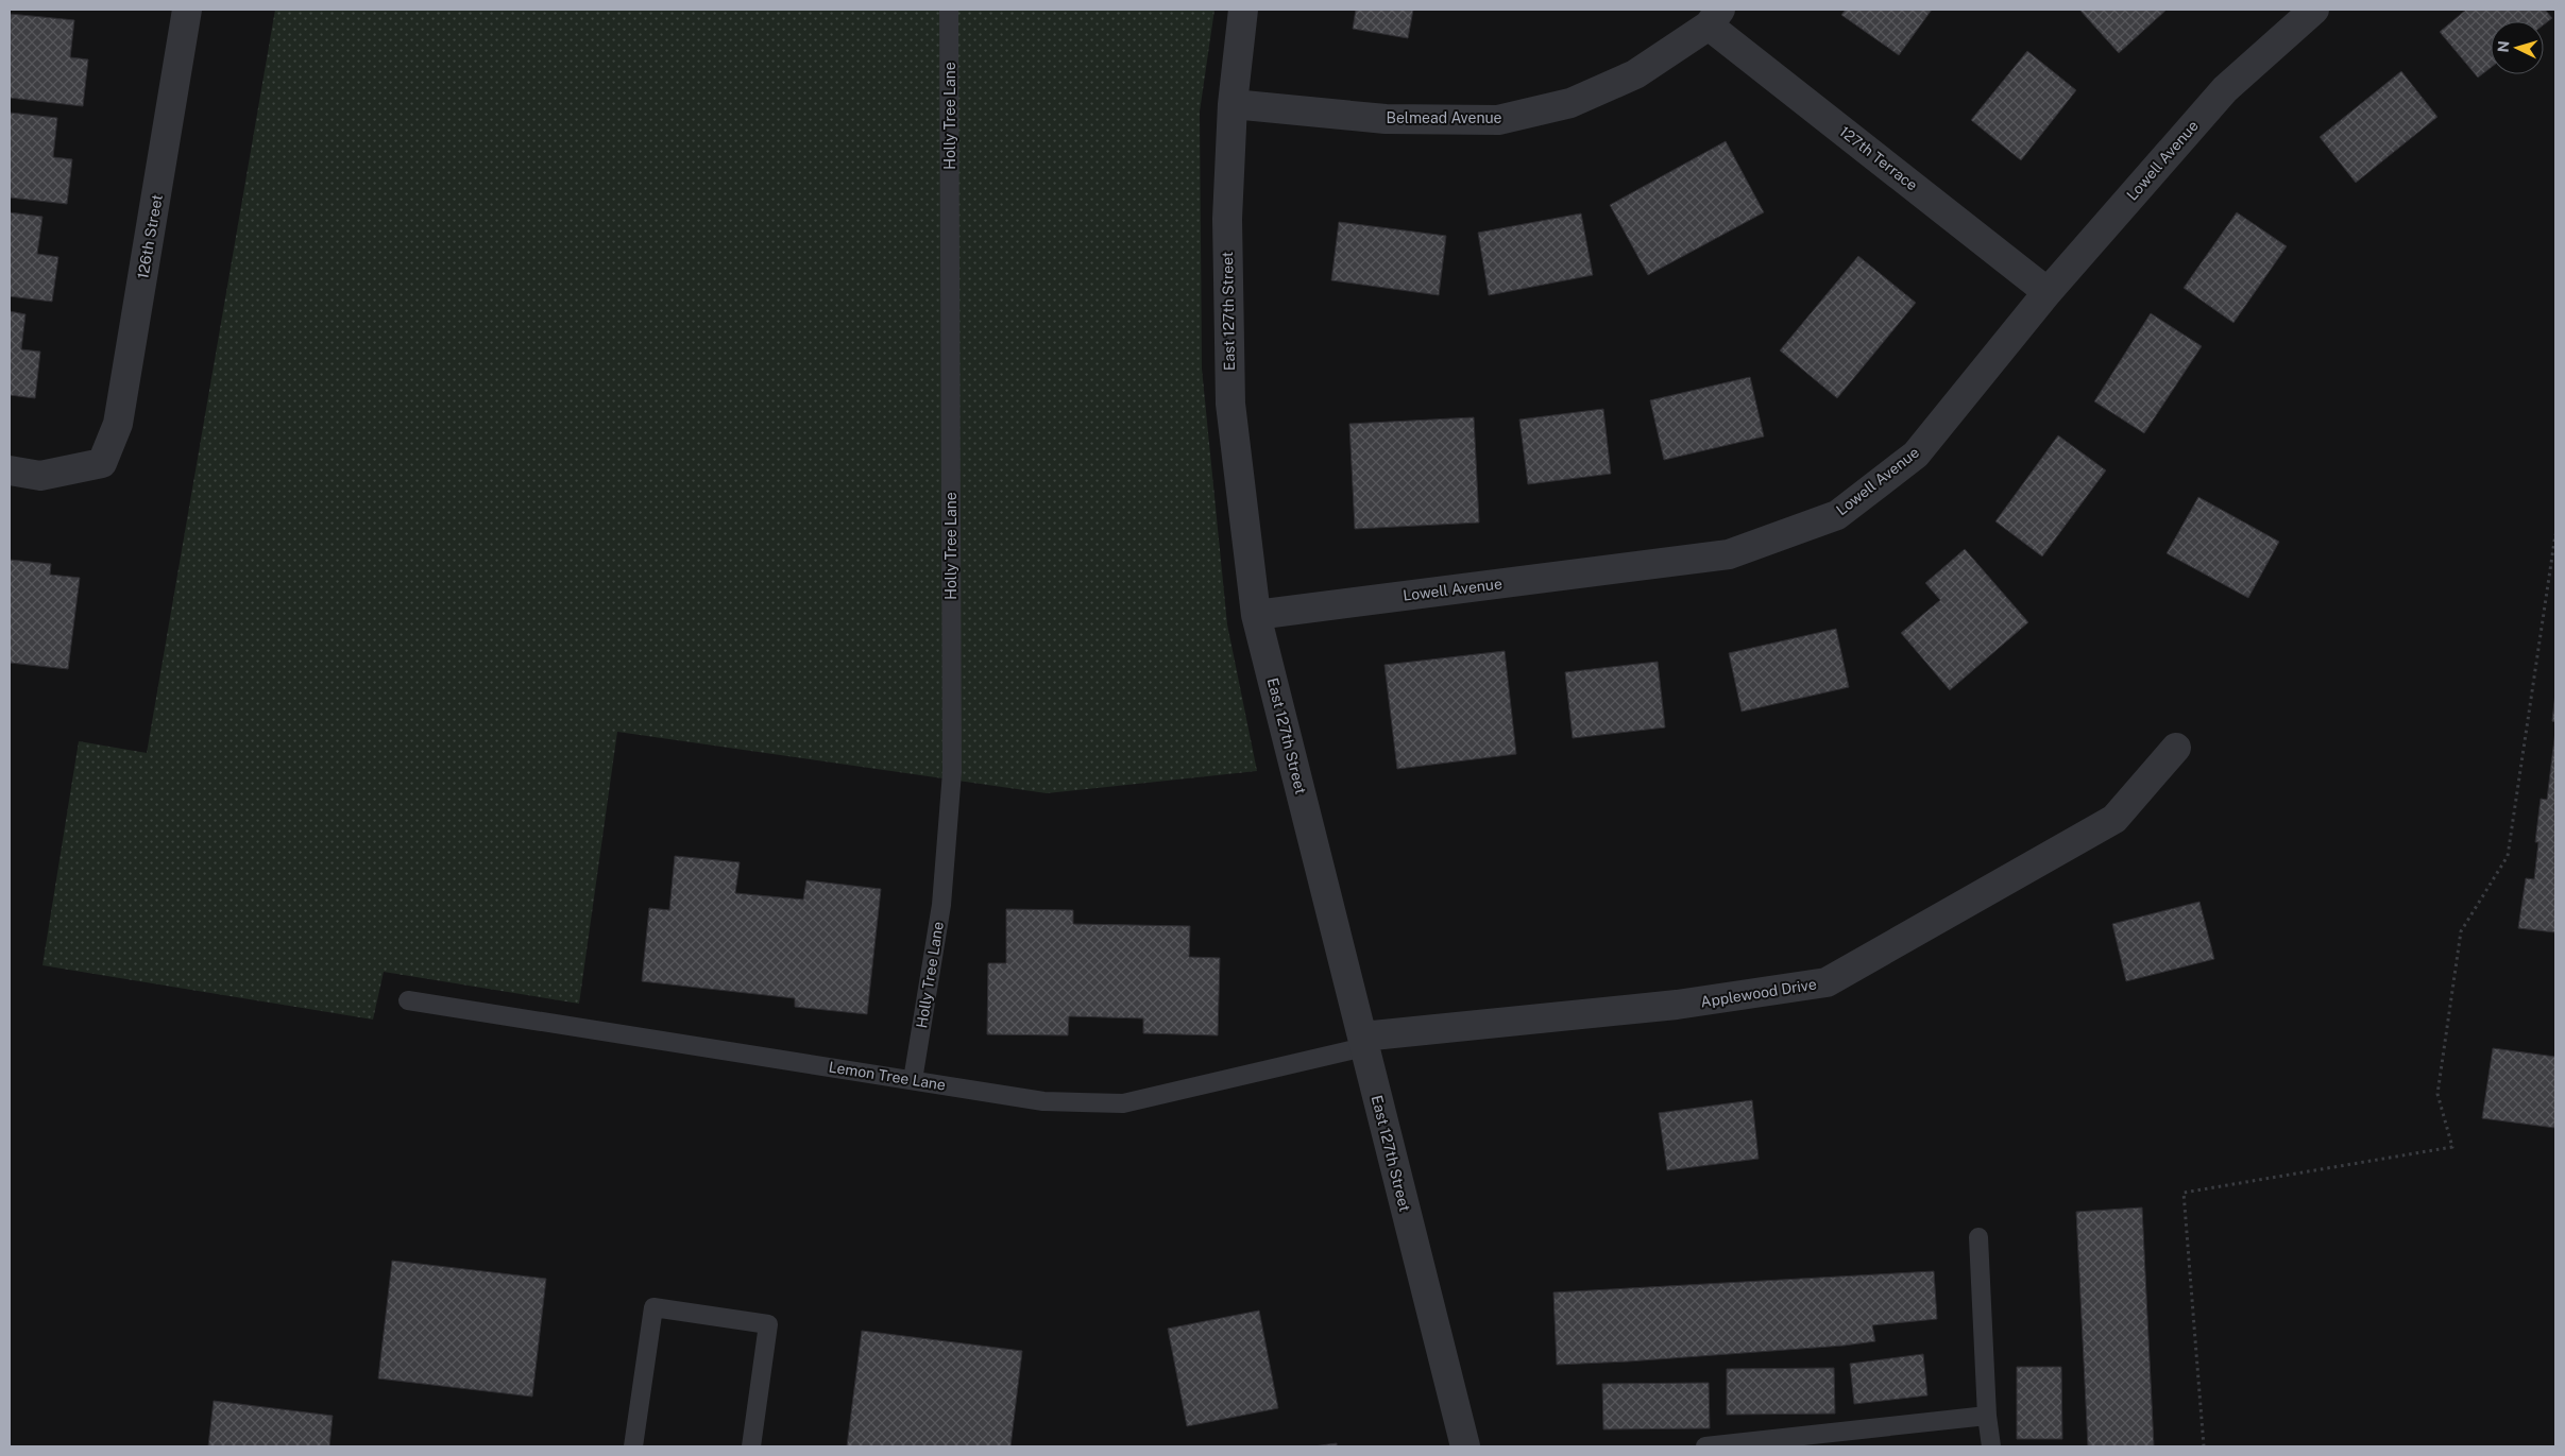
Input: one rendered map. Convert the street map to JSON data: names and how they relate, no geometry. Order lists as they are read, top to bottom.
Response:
{
  "streets": {
    "street": [
      "Belmead Avenue",
      "127th Terrace",
      "Lowell Avenue",
      "126th Street",
      "East 127th Street",
      "Applewood Drive"
    ],
    "lane": ["Holly Tree Lane", "Lemon Tree Lane"]
  },
  "crossings": [
    ["Holly Tree Lane", "Lemon Tree Lane"],
    ["Belmead Avenue", "127th Terrace"],
    ["Belmead Avenue", "East 127th Street"],
    ["127th Terrace", "Lowell Avenue"],
    ["Lowell Avenue", "East 127th Street"],
    ["East 127th Street", "Applewood Drive"],
    ["East 127th Street", "Lemon Tree Lane"],
    ["Applewood Drive", "Lemon Tree Lane"]
  ],
  "north": "left"
}
